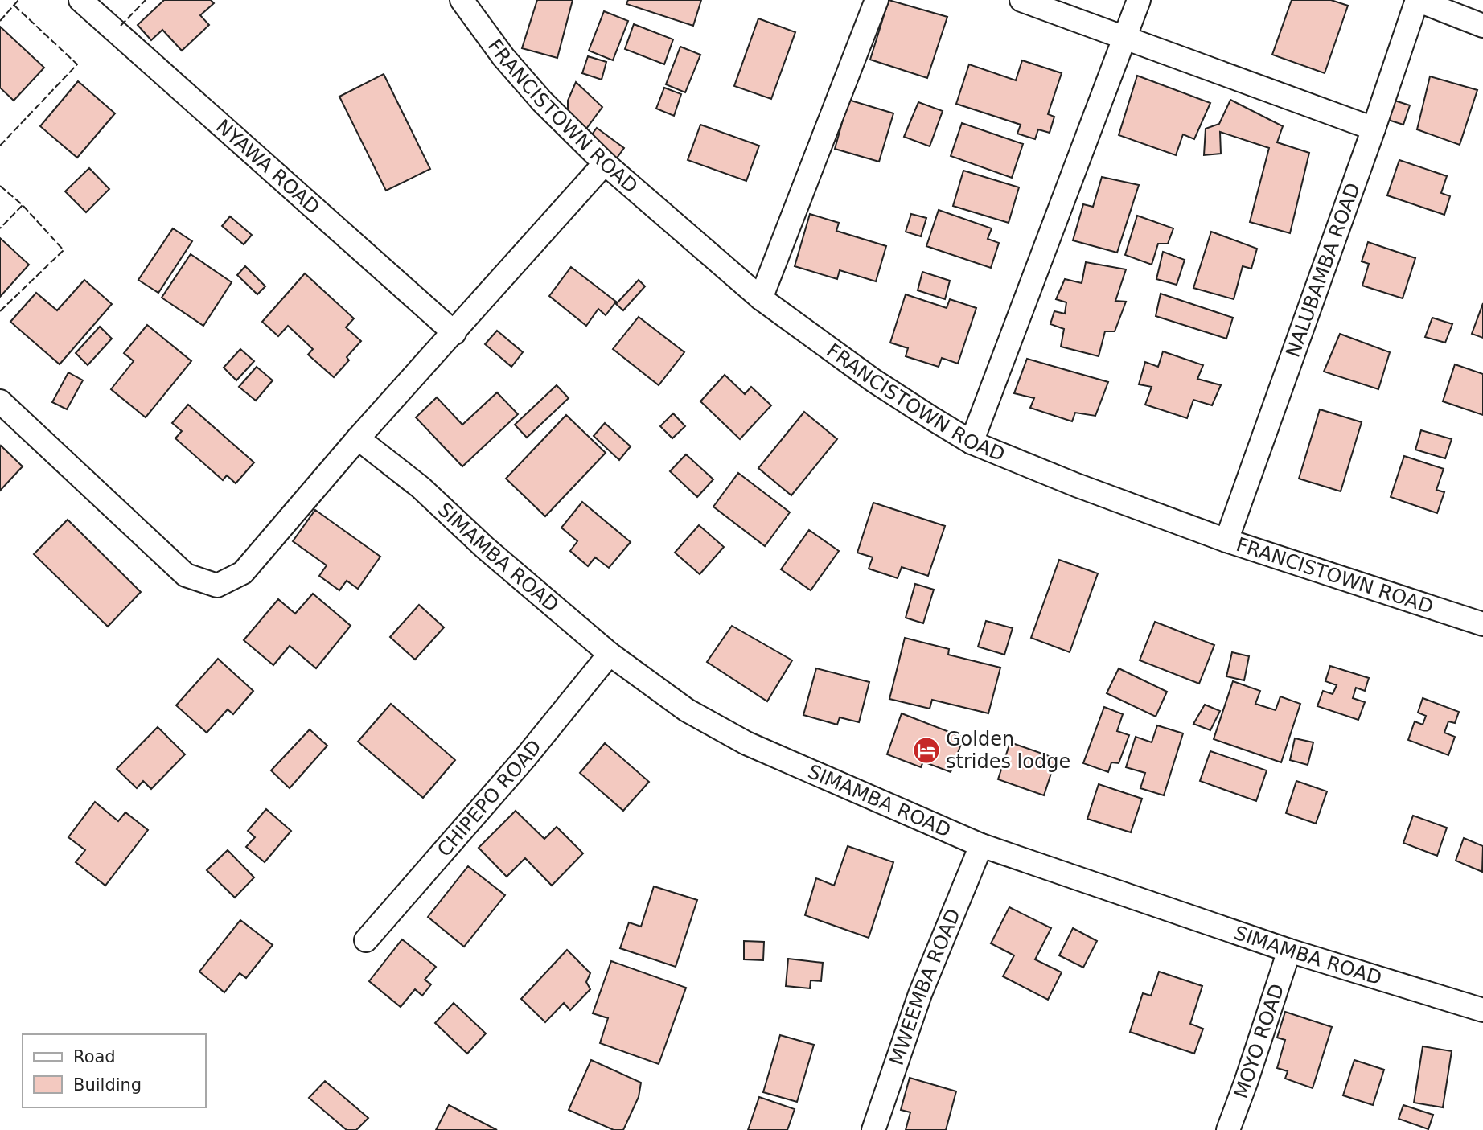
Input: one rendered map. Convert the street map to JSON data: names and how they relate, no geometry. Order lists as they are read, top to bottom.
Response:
{
  "streets": {
    "street": [
      "FRANCISTOWN ROAD",
      "NYAWA ROAD",
      "NALUBAMBA ROAD",
      "SIMAMBA ROAD",
      "CHIPEPO ROAD",
      "MWEEMBA ROAD",
      "MOYO ROAD"
    ]
  },
  "crossings": [
    ["FRANCISTOWN ROAD", "NALUBAMBA ROAD"],
    ["SIMAMBA ROAD", "CHIPEPO ROAD"],
    ["SIMAMBA ROAD", "MWEEMBA ROAD"],
    ["SIMAMBA ROAD", "MOYO ROAD"]
  ],
  "places": {
    "hotel": ["Golden strides lodge"]
  },
  "legend": ["Road", "Building"]
}
